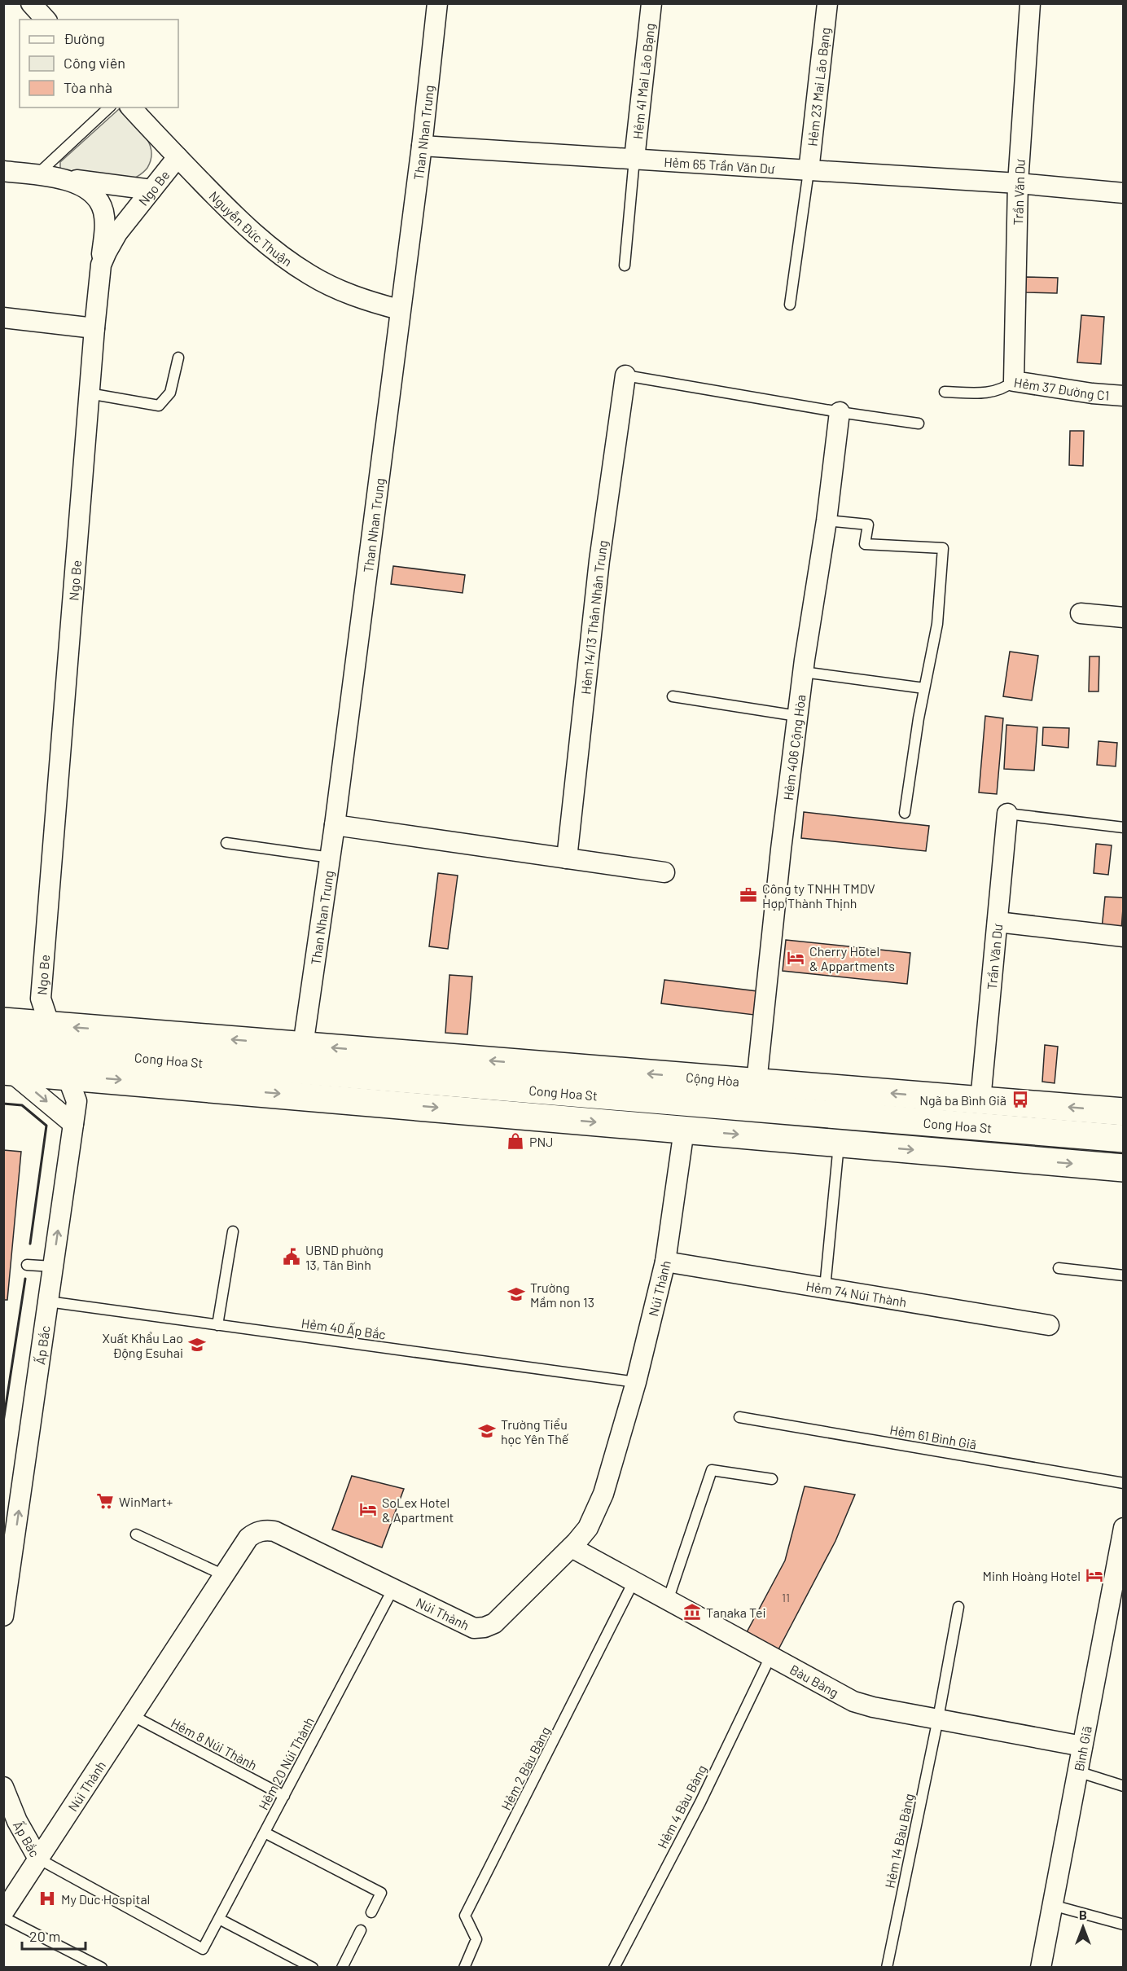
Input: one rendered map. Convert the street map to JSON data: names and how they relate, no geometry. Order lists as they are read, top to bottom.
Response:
{
  "streets": {
    "main road": ["Cong Hoa St", "Cộng Hòa"],
    "street": [
      "Hẻm 41 Mai Lão Bạng",
      "Hẻm 23 Mai Lão Bạng",
      "Than Nhan Trung",
      "Hẻm 65 Trần Văn Dư",
      "Ngo Be",
      "Trần Văn Dư",
      "Nguyễn Đức Thuận",
      "Hẻm 37 Đường C1",
      "Hẻm 14/13 Thân Nhân Trung",
      "Hẻm 406 Cộng Hòa",
      "Núi Thành",
      "Hẻm 74 Núi Thành",
      "Ấp Bắc",
      "Bàu Bàng",
      "Bình Giã"
    ],
    "lane": [
      "Hẻm 40 Ấp Bắc",
      "Hẻm 61 Bình Giã",
      "Hẻm 8 Núi Thành",
      "Hẻm 20 Núi Thành",
      "Hẻm 2 Bàu Bàng",
      "Hẻm 4 Bàu Bàng",
      "Hẻm 14 Bàu Bàng"
    ]
  },
  "crossings": [
    ["Hẻm 41 Mai Lão Bạng", "Hẻm 65 Trần Văn Dư"],
    ["Hẻm 23 Mai Lão Bạng", "Hẻm 65 Trần Văn Dư"],
    ["Than Nhan Trung", "Hẻm 65 Trần Văn Dư"],
    ["Than Nhan Trung", "Nguyễn Đức Thuận"],
    ["Than Nhan Trung", "Cong Hoa St"],
    ["Than Nhan Trung", "Cộng Hòa"],
    ["Hẻm 65 Trần Văn Dư", "Trần Văn Dư"],
    ["Ngo Be", "Nguyễn Đức Thuận"],
    ["Ngo Be", "Cong Hoa St"],
    ["Trần Văn Dư", "Hẻm 37 Đường C1"],
    ["Trần Văn Dư", "Cộng Hòa"],
    ["Hẻm 406 Cộng Hòa", "Cộng Hòa"],
    ["Cong Hoa St", "Cộng Hòa"],
    ["Cong Hoa St", "Núi Thành"],
    ["Cong Hoa St", "Ấp Bắc"],
    ["Núi Thành", "Hẻm 74 Núi Thành"],
    ["Núi Thành", "Hẻm 40 Ấp Bắc"],
    ["Núi Thành", "Ấp Bắc"],
    ["Núi Thành", "Bàu Bàng"],
    ["Núi Thành", "Hẻm 8 Núi Thành"],
    ["Núi Thành", "Hẻm 20 Núi Thành"],
    ["Hẻm 40 Ấp Bắc", "Ấp Bắc"],
    ["Ấp Bắc", "Hẻm 20 Núi Thành"],
    ["Bàu Bàng", "Bình Giã"],
    ["Bàu Bàng", "Hẻm 2 Bàu Bàng"],
    ["Bàu Bàng", "Hẻm 4 Bàu Bàng"],
    ["Bàu Bàng", "Hẻm 14 Bàu Bàng"],
    ["Hẻm 8 Núi Thành", "Hẻm 20 Núi Thành"]
  ],
  "one_way": ["Cộng Hòa", "Ấp Bắc"],
  "places": {
    "office": ["Công ty TNHH TMDV Hợp Thành Thịnh"],
    "hotel": ["Cherry Hotel & Appartments", "SoLex Hotel & Apartment", "Minh Hoàng Hotel"],
    "bus stop": ["Ngã ba Bình Giã"],
    "shop": ["PNJ"],
    "public building": ["UBND phường 13, Tân Bình"],
    "school or university": ["Trường Mầm non 13", "Xuất Khẩu Lao Động Esuhai", "Trường Tiểu học Yên Thế"],
    "supermarket": ["WinMart+"],
    "museum": ["Tanaka Tei"],
    "hospital": ["My Duc Hospital"]
  },
  "house_numbers": ["11"],
  "legend": ["Đường", "Công viên", "Tòa nhà"],
  "scale_bar": "20 m",
  "north": "top"
}
